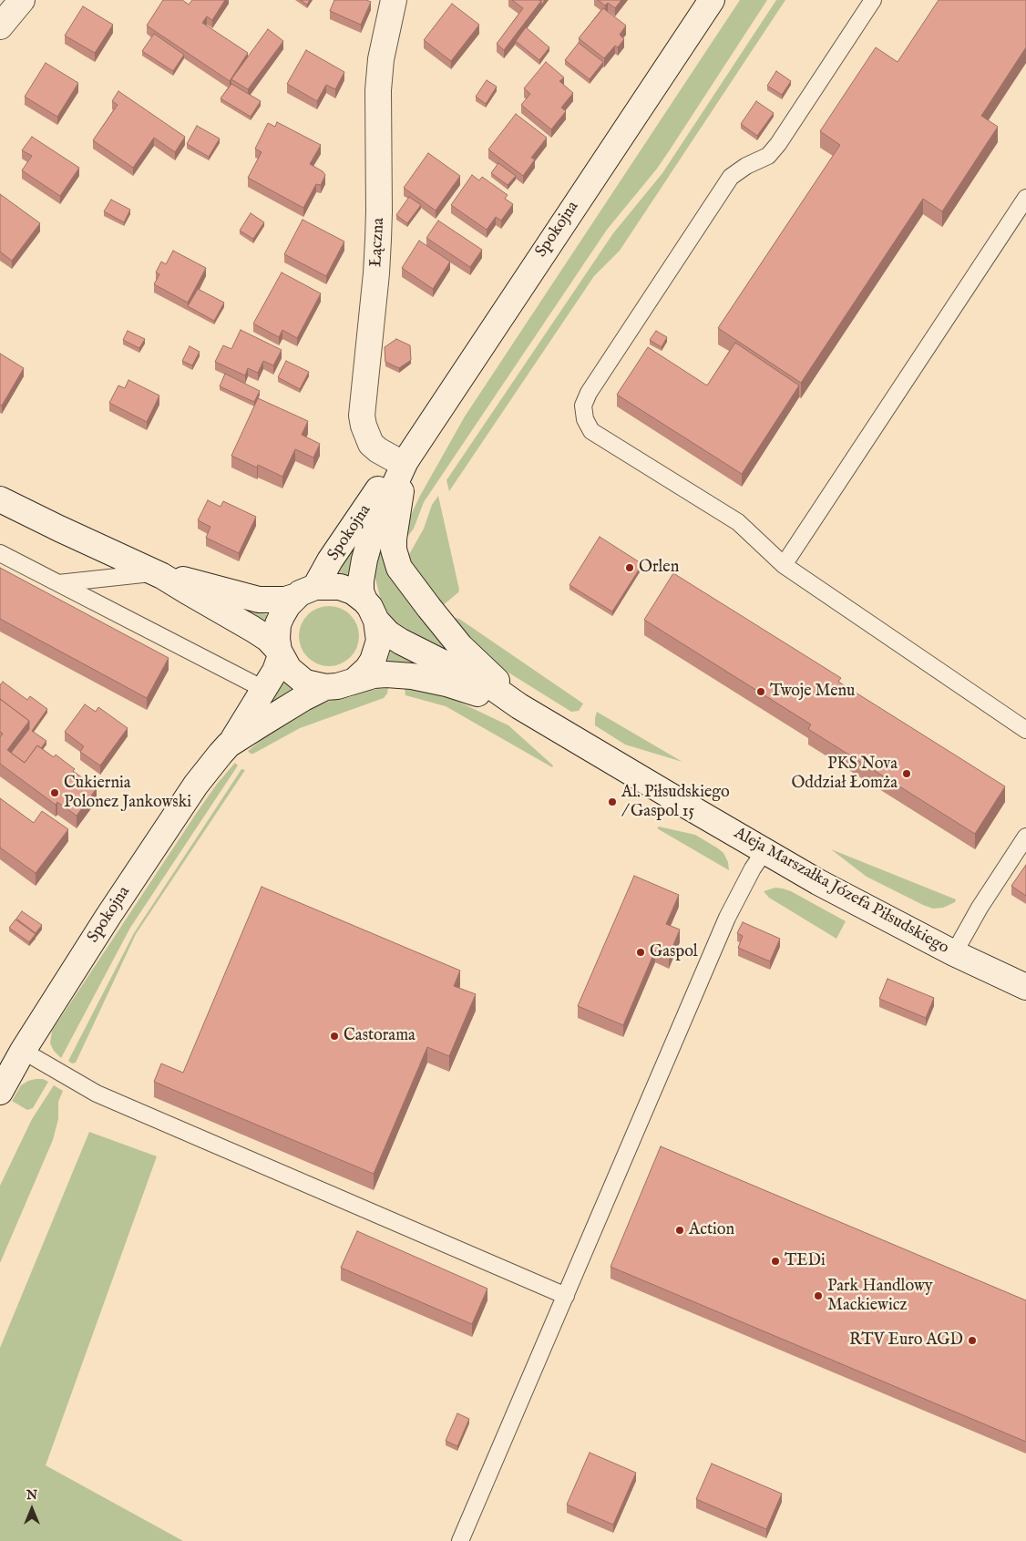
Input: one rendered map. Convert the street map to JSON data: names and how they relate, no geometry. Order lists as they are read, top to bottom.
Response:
{
  "streets": {
    "street": ["Spokojna", "Łączna", "Aleja Marszałka Józefa Piłsudskiego"]
  },
  "crossings": [
    ["Spokojna", "Łączna"],
    ["Spokojna", "Aleja Marszałka Józefa Piłsudskiego"]
  ],
  "places": [
    "Orlen",
    "Twoje Menu",
    "PKS Nova Oddział Łomża",
    "Cukiernia Polonez Jankowski",
    "Al. Piłsudskiego / Gaspol 15",
    "Gaspol",
    "Castorama",
    "Action",
    "TEDi",
    "Park Handlowy Mackiewicz",
    "RTV Euro AGD"
  ],
  "north": "top"
}
